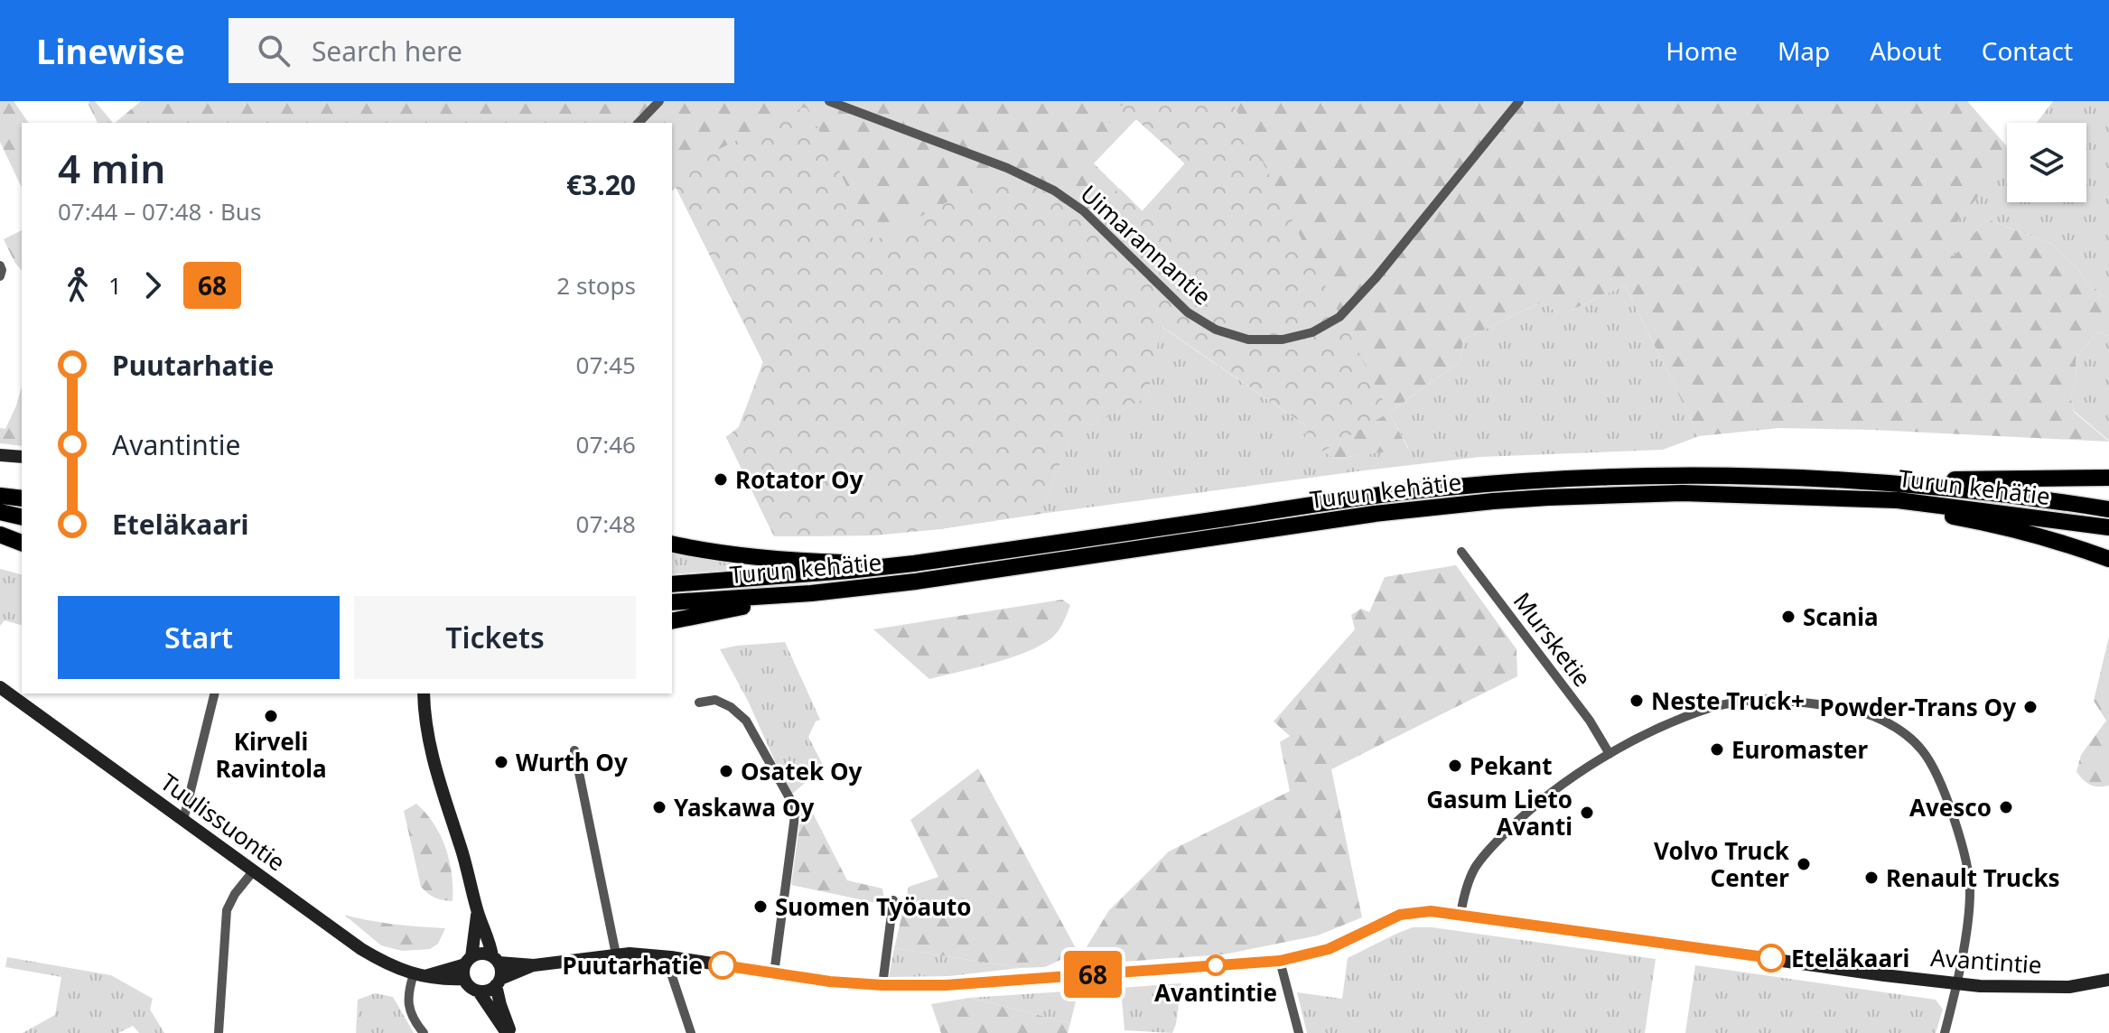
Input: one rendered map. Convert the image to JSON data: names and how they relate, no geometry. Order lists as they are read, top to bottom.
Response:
{
  "streets": {
    "highway": ["Turun kehätie"],
    "street": [
      "Uimarannantie",
      "Mursketie",
      "Tuulissuontie",
      "Avantintie"
    ]
  },
  "crossings": [
    ["Tuulissuontie", "Avantintie"]
  ],
  "places": [
    "Rotator Oy",
    "Scania",
    "Neste Truck+",
    "Powder-Trans Oy",
    "Kirveli Ravintola",
    "Euromaster",
    "Wurth Oy",
    "Pekant",
    "Osatek Oy",
    "Yaskawa Oy",
    "Avesco",
    "Gasum Lieto Avanti",
    "Volvo Truck Center",
    "Renault Trucks",
    "Suomen Työauto",
    "Eteläkaari",
    "Puutarhatie",
    "Avantintie"
  ],
  "lines": ["bus line 68"],
  "page": {
    "header": "Linewise",
    "search": "Search here",
    "nav": [
      "Home",
      "Map",
      "About",
      "Contact"
    ],
    "on_map": "68",
    "heading": ["4 min", "07:44 – 07:48 · Bus", "€3.20"],
    "legs": ["1", "68", "2 stops"],
    "list": [
      {
        "name": "Puutarhatie",
        "value": "07:45"
      },
      {
        "name": "Avantintie",
        "value": "07:46"
      },
      {
        "name": "Eteläkaari",
        "value": "07:48"
      }
    ],
    "buttons": ["Start", "Tickets"]
  }
}
